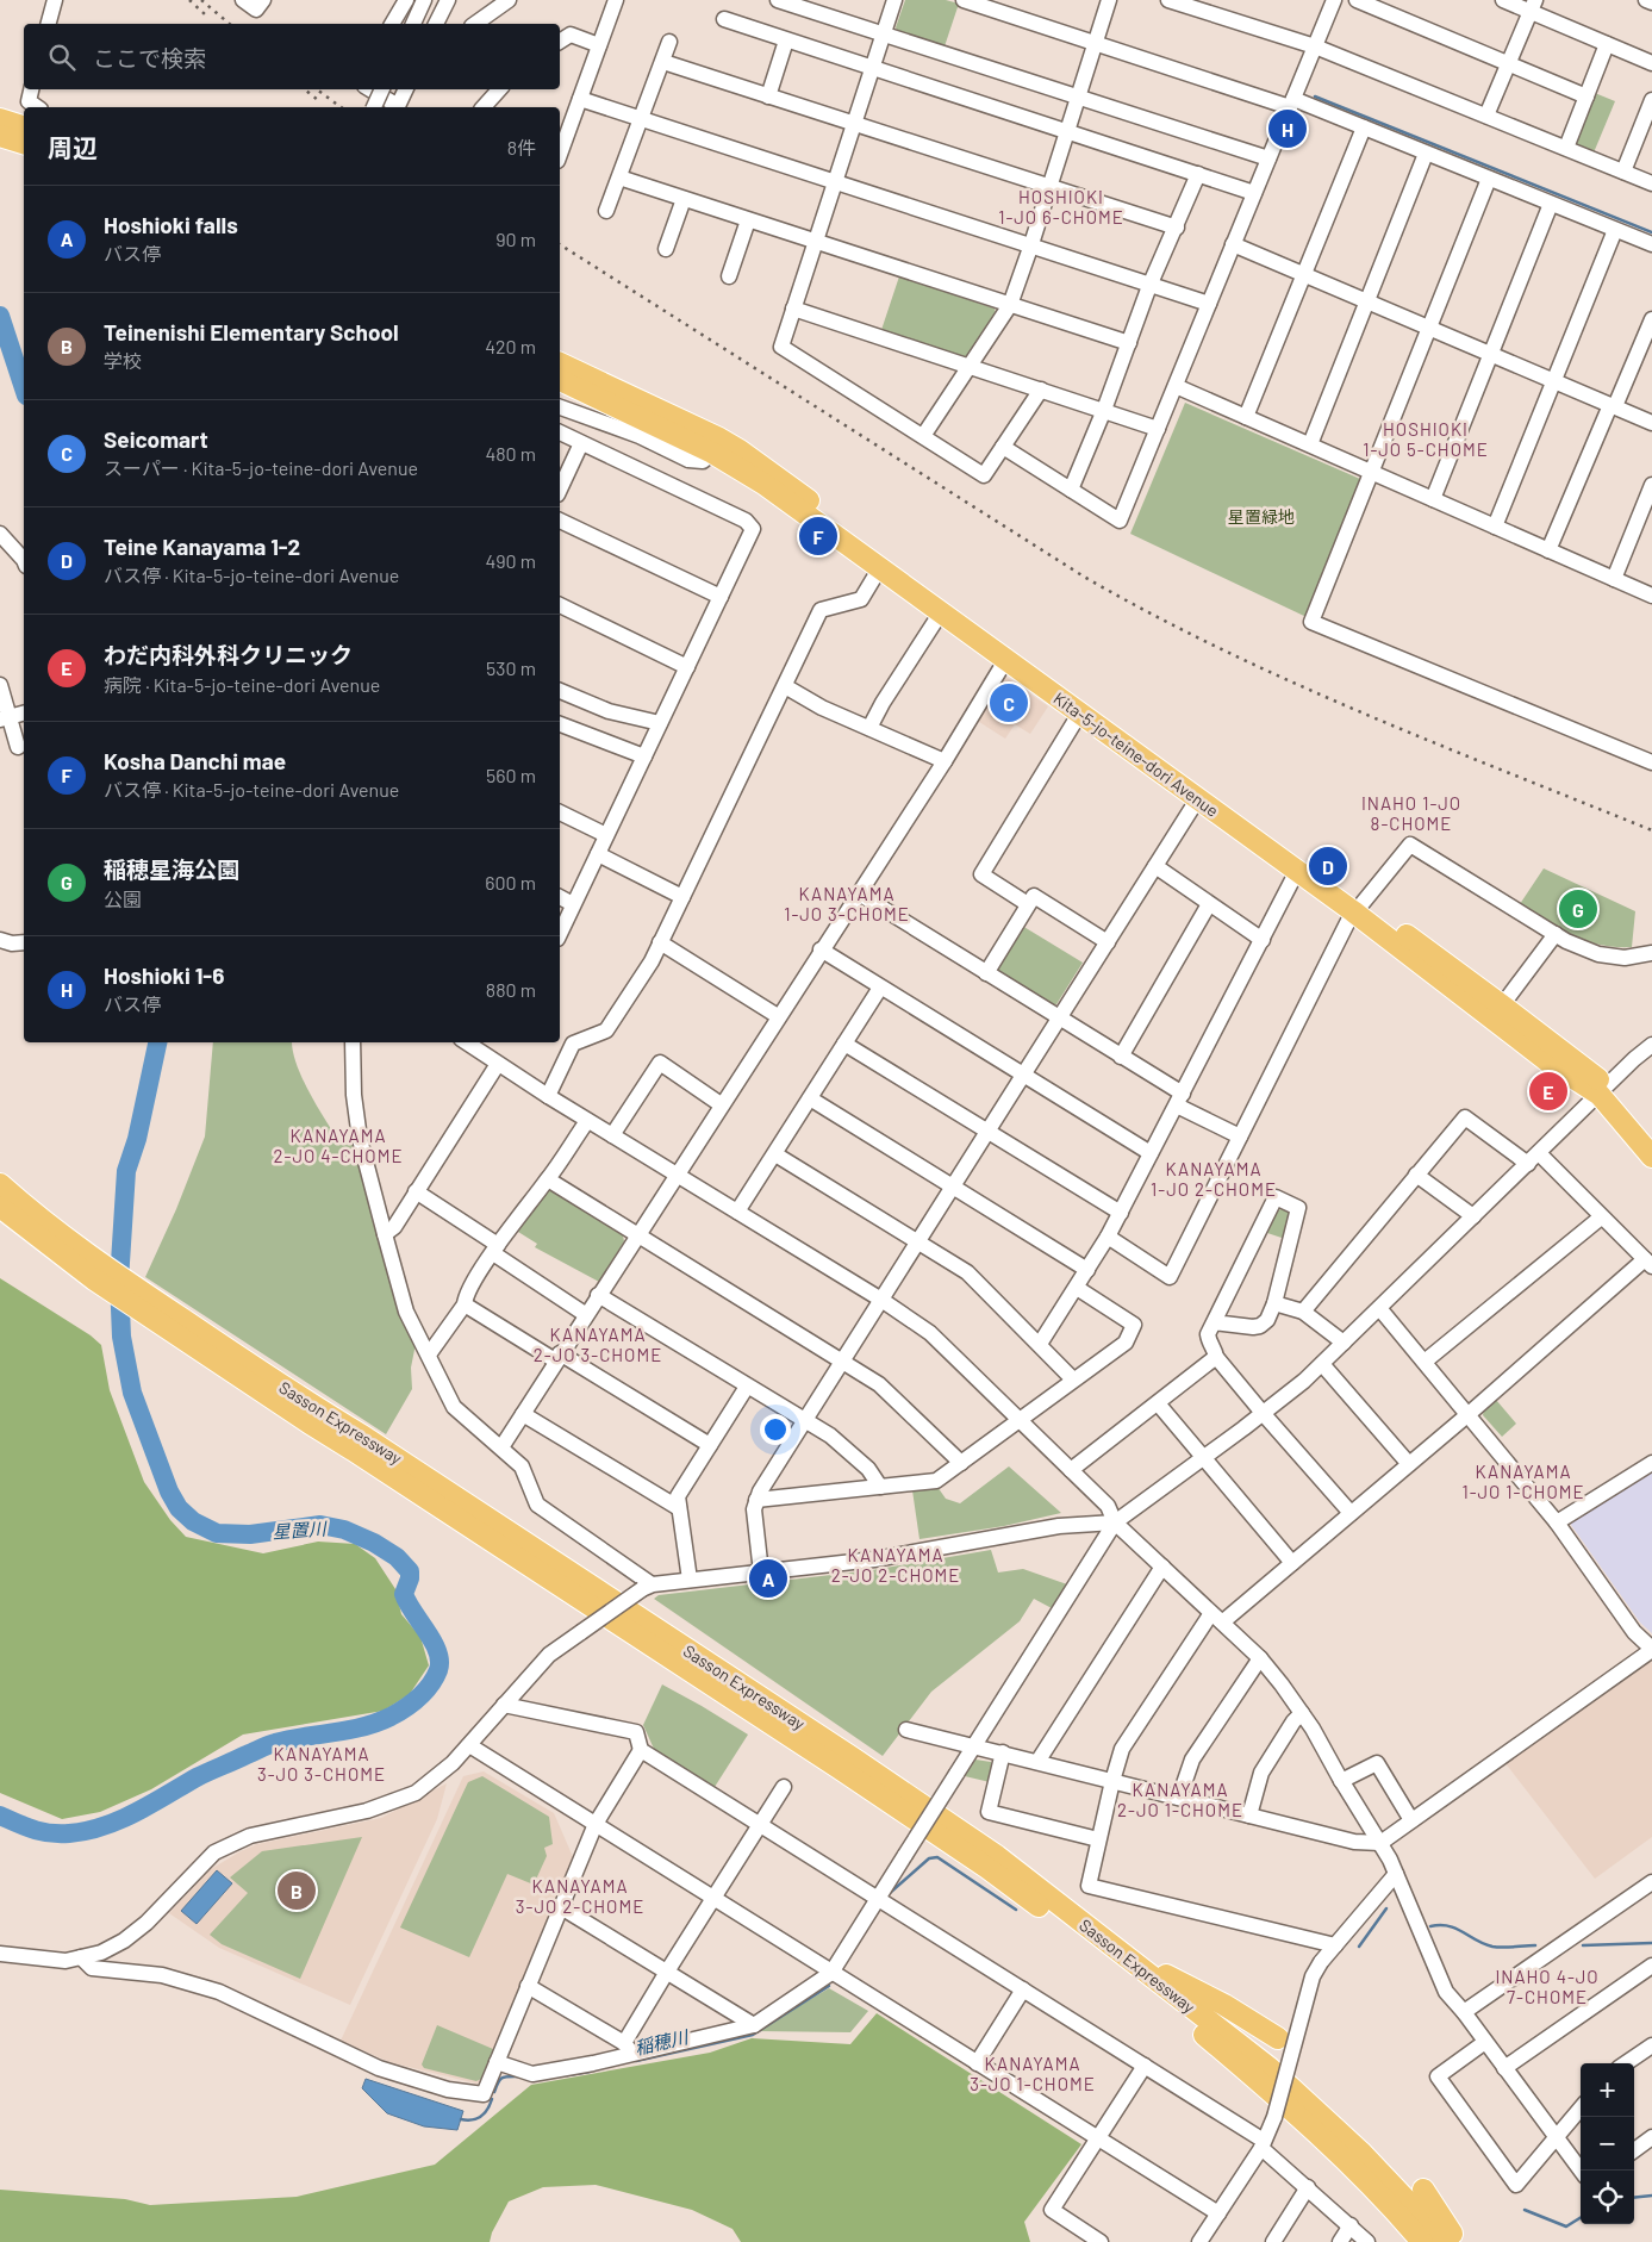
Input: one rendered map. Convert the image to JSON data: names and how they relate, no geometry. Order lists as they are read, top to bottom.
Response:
{
  "streets": {
    "highway": ["Kita-5-jo-teine-dori Avenue", "Sasson Expressway"]
  },
  "districts": [
    "HOSHIOKI 1-JO 6-CHOME",
    "HOSHIOKI 1-JO 5-CHOME",
    "INAHO 1-JO 8-CHOME",
    "KANAYAMA 1-JO 3-CHOME",
    "KANAYAMA 2-JO 4-CHOME",
    "KANAYAMA 1-JO 2-CHOME",
    "KANAYAMA 2-JO 3-CHOME",
    "KANAYAMA 1-JO 1-CHOME",
    "KANAYAMA 2-JO 2-CHOME",
    "KANAYAMA 3-JO 3-CHOME",
    "KANAYAMA 2-JO 1-CHOME",
    "KANAYAMA 3-JO 2-CHOME",
    "INAHO 4-JO 7-CHOME",
    "KANAYAMA 3-JO 1-CHOME"
  ],
  "water": ["星置川", "稲穂川"],
  "parks": ["星置緑地"],
  "page": {
    "search": "ここで検索",
    "pins": [
      "H",
      "F",
      "C",
      "D",
      "G",
      "E",
      "A",
      "B"
    ],
    "heading": ["周辺", "8件"],
    "list": [
      {
        "mark": "A",
        "name": "Hoshioki falls",
        "note": "バス停",
        "value": "90 m"
      },
      {
        "mark": "B",
        "name": "Teinenishi Elementary School",
        "note": "学校",
        "value": "420 m"
      },
      {
        "mark": "C",
        "name": "Seicomart",
        "note": "スーパー · Kita-5-jo-teine-dori Avenue",
        "value": "480 m"
      },
      {
        "mark": "D",
        "name": "Teine Kanayama 1-2",
        "note": "バス停 · Kita-5-jo-teine-dori Avenue",
        "value": "490 m"
      },
      {
        "mark": "E",
        "name": "わだ内科外科クリニック",
        "note": "病院 · Kita-5-jo-teine-dori Avenue",
        "value": "530 m"
      },
      {
        "mark": "F",
        "name": "Kosha Danchi mae",
        "note": "バス停 · Kita-5-jo-teine-dori Avenue",
        "value": "560 m"
      },
      {
        "mark": "G",
        "name": "稲穂星海公園",
        "note": "公園",
        "value": "600 m"
      },
      {
        "mark": "H",
        "name": "Hoshioki 1-6",
        "note": "バス停",
        "value": "880 m"
      }
    ],
    "map_buttons": ["+", "−"]
  }
}
